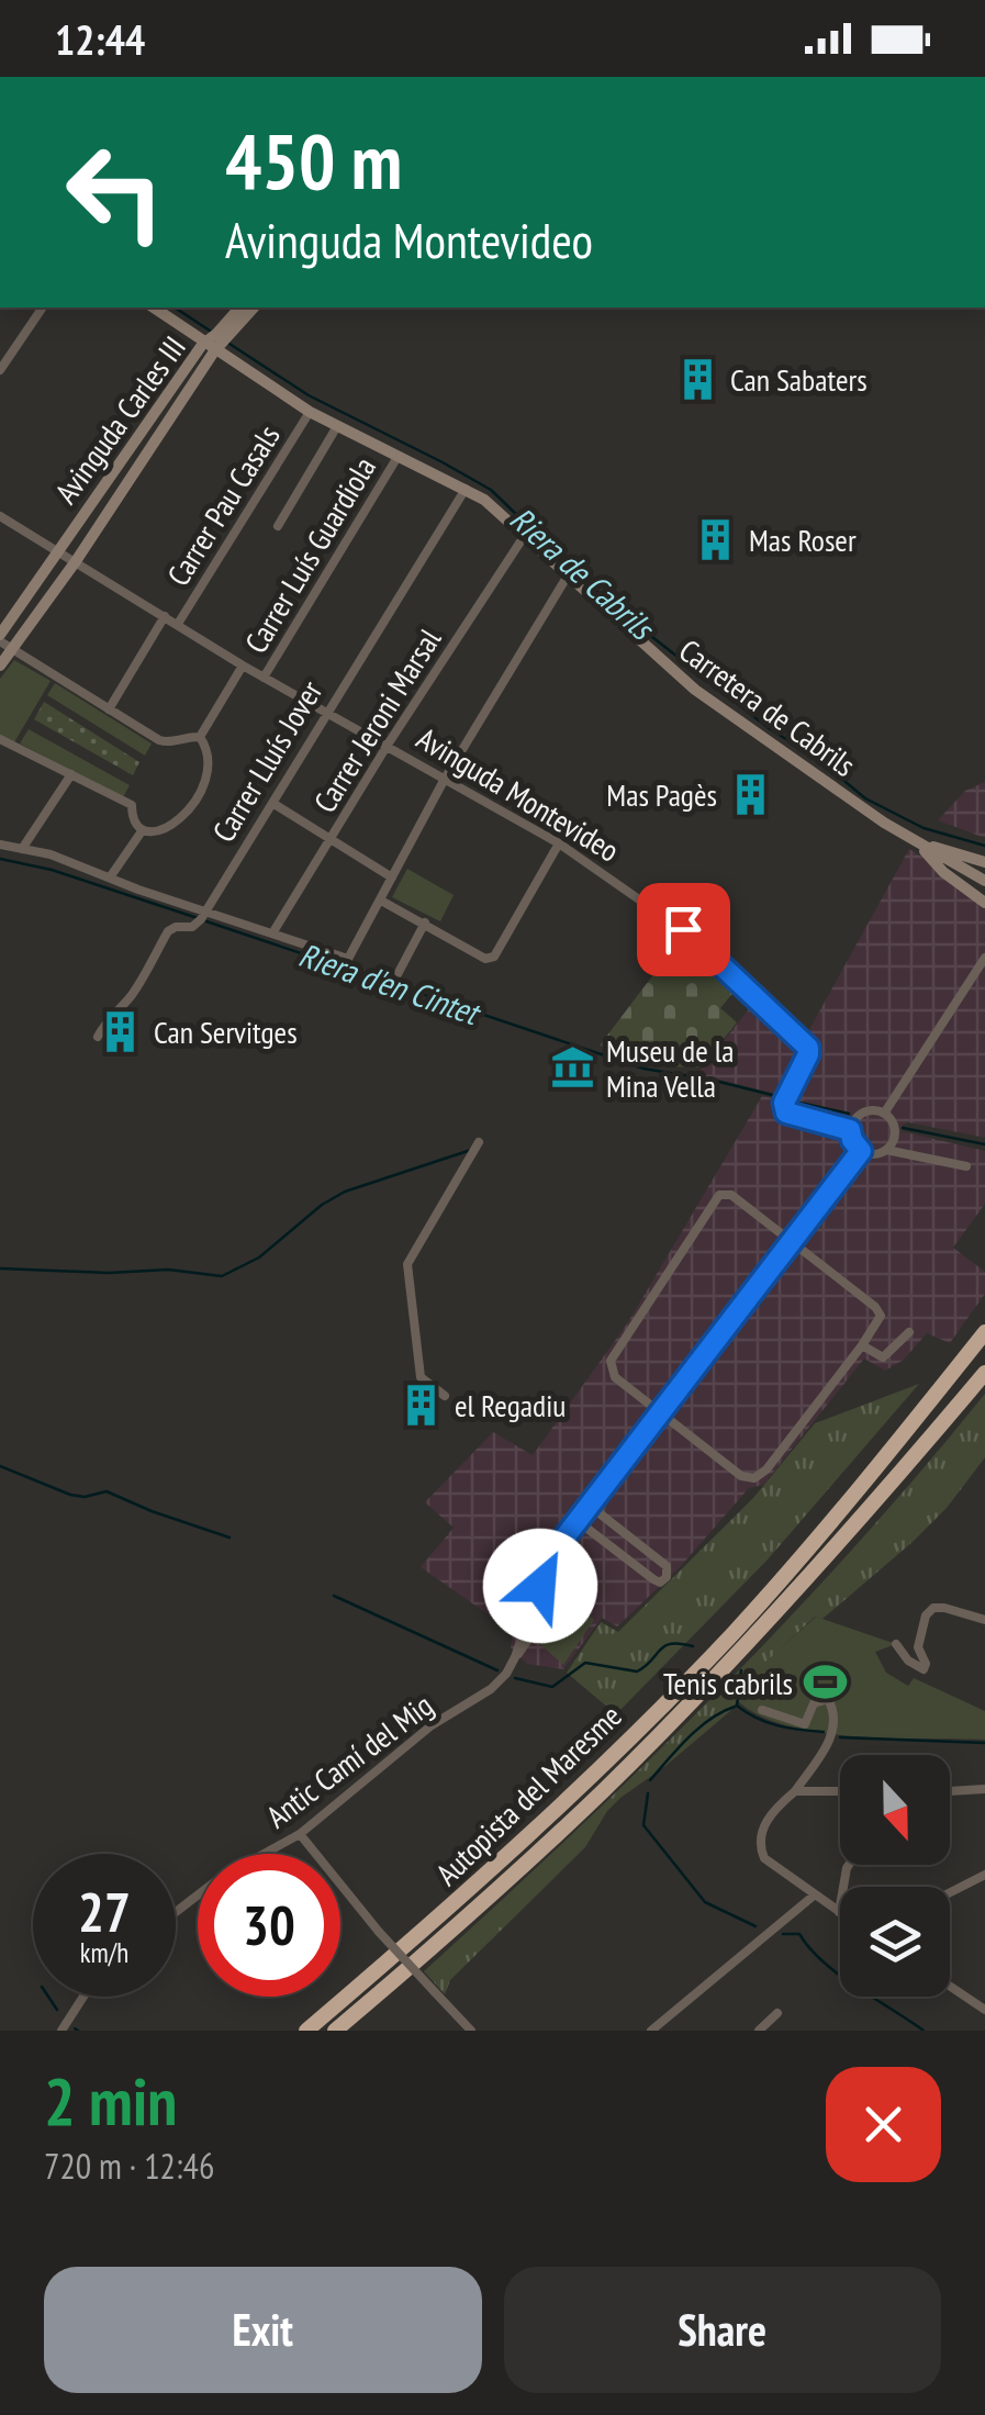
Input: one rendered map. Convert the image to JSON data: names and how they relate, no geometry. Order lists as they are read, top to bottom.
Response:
{
  "streets": {
    "highway": ["Autopista del Maresme"],
    "street": [
      "Avinguda Carles III",
      "Carrer Pau Casals",
      "Carrer Luís Guardiola",
      "Carretera de Cabrils",
      "Carrer Jeroni Marsal",
      "Carrer Lluís Jover",
      "Avinguda Montevideo",
      "Antic Camí del Mig"
    ]
  },
  "crossings": [
    ["Avinguda Carles III", "Carretera de Cabrils"],
    ["Avinguda Carles III", "Avinguda Montevideo"],
    ["Carrer Pau Casals", "Carretera de Cabrils"],
    ["Carrer Pau Casals", "Avinguda Montevideo"],
    ["Carrer Luís Guardiola", "Carretera de Cabrils"],
    ["Carrer Luís Guardiola", "Avinguda Montevideo"],
    ["Carretera de Cabrils", "Carrer Jeroni Marsal"],
    ["Carretera de Cabrils", "Carrer Lluís Jover"],
    ["Carrer Jeroni Marsal", "Avinguda Montevideo"],
    ["Carrer Lluís Jover", "Avinguda Montevideo"]
  ],
  "water": ["Riera de Cabrils", "Riera d'en Cintet"],
  "places": {
    "building": [
      "Can Sabaters",
      "Mas Roser",
      "Mas Pagès",
      "Can Servitges",
      "el Regadiu"
    ],
    "museum": ["Museu de la Mina Vella"],
    "sports": ["Tenis cabrils"]
  },
  "north": "bottom",
  "page": {
    "status": "12:44",
    "turn": ["450 m", "Avinguda Montevideo"],
    "speed": "27 km/h",
    "limit": "30",
    "heading": ["2 min", "720 m · 12:46"],
    "buttons": ["Exit", "Share"]
  }
}
